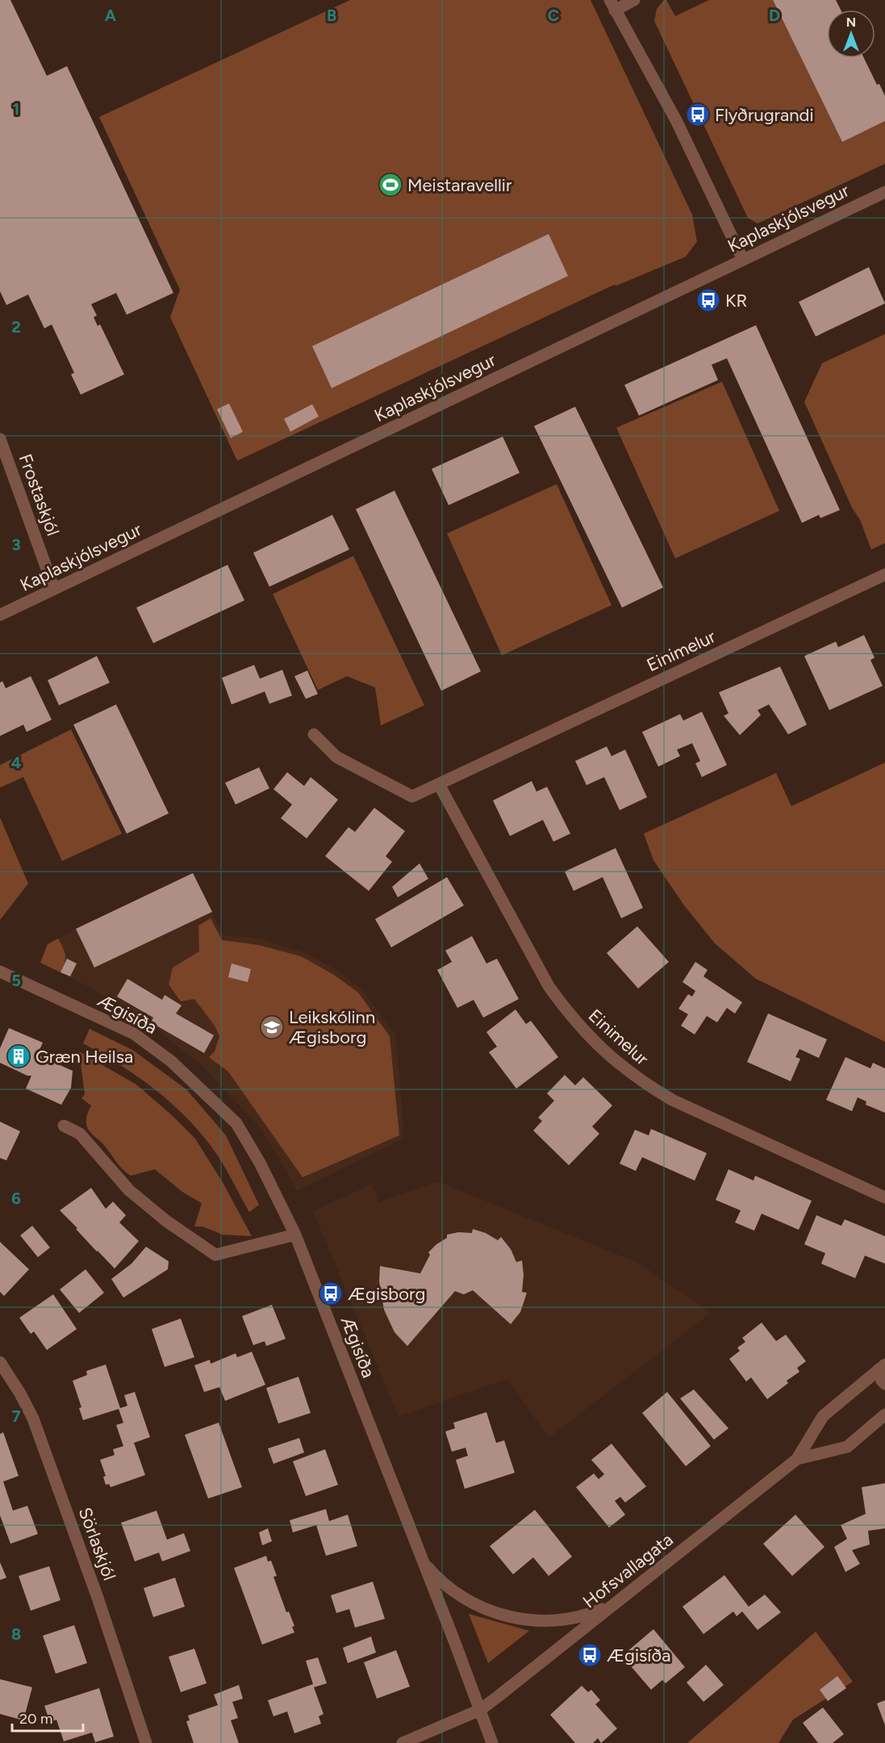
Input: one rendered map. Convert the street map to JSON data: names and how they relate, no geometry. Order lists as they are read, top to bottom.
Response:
{
  "streets": {
    "street": [
      "Kaplaskjólsvegur",
      "Frostaskjól",
      "Einimelur",
      "Ægisíða",
      "Sörlaskjól",
      "Hofsvallagata"
    ]
  },
  "crossings": [
    ["Kaplaskjólsvegur", "Frostaskjól"],
    ["Ægisíða", "Hofsvallagata"]
  ],
  "places": {
    "bus stop": [
      "Flyðrugrandi",
      "KR",
      "Ægisborg",
      "Ægisíða"
    ],
    "sports": ["Meistaravellir"],
    "school or university": ["Leikskólinn Ægisborg"],
    "building": ["Græn Heilsa"]
  },
  "scale_bar": "20 m",
  "north": "top",
  "grid": {
    "columns": [
      "A",
      "B",
      "C",
      "D"
    ],
    "rows": [
      "1",
      "2",
      "3",
      "4",
      "5",
      "6",
      "7",
      "8"
    ]
  }
}
